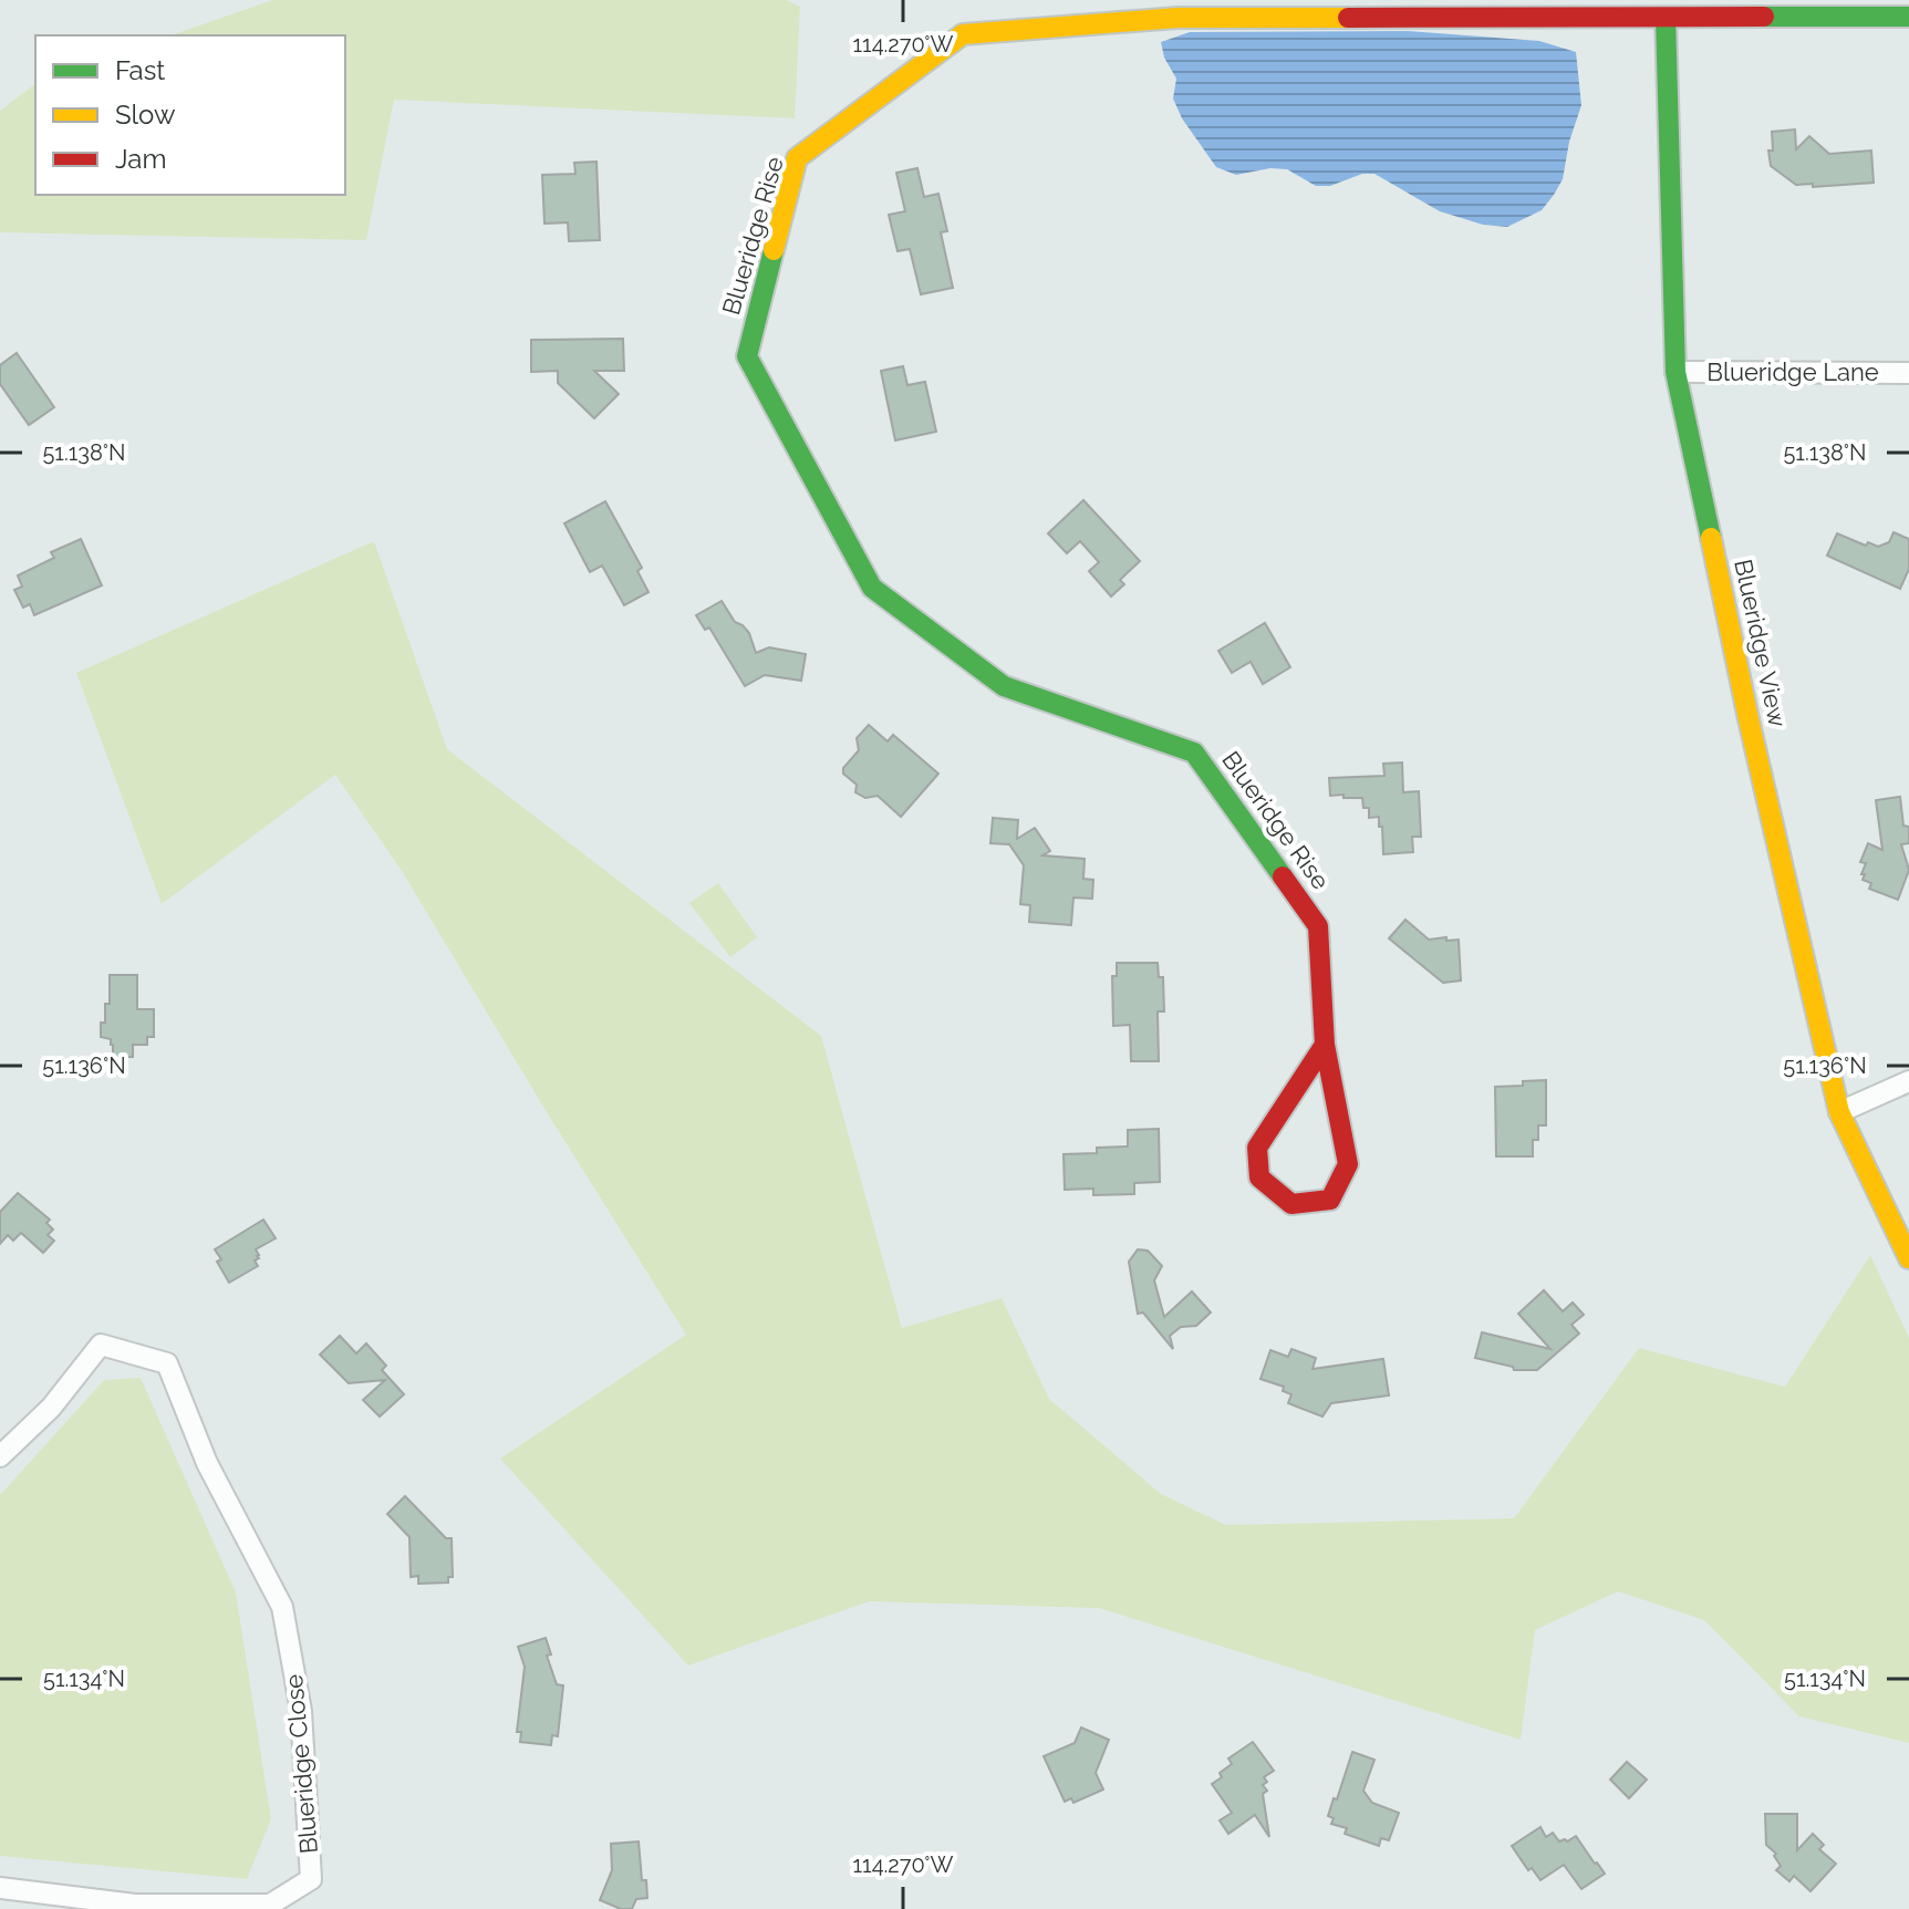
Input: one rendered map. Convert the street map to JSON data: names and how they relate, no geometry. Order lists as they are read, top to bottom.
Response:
{
  "streets": {
    "street": [
      "Blueridge Rise",
      "Blueridge Lane",
      "Blueridge View",
      "Blueridge Close"
    ]
  },
  "crossings": [
    ["Blueridge Rise", "Blueridge View"],
    ["Blueridge Lane", "Blueridge View"]
  ],
  "legend": ["Fast", "Slow", "Jam"],
  "coordinates": [
    "114.270°W",
    "51.138°N",
    "51.136°N",
    "51.134°N"
  ]
}
